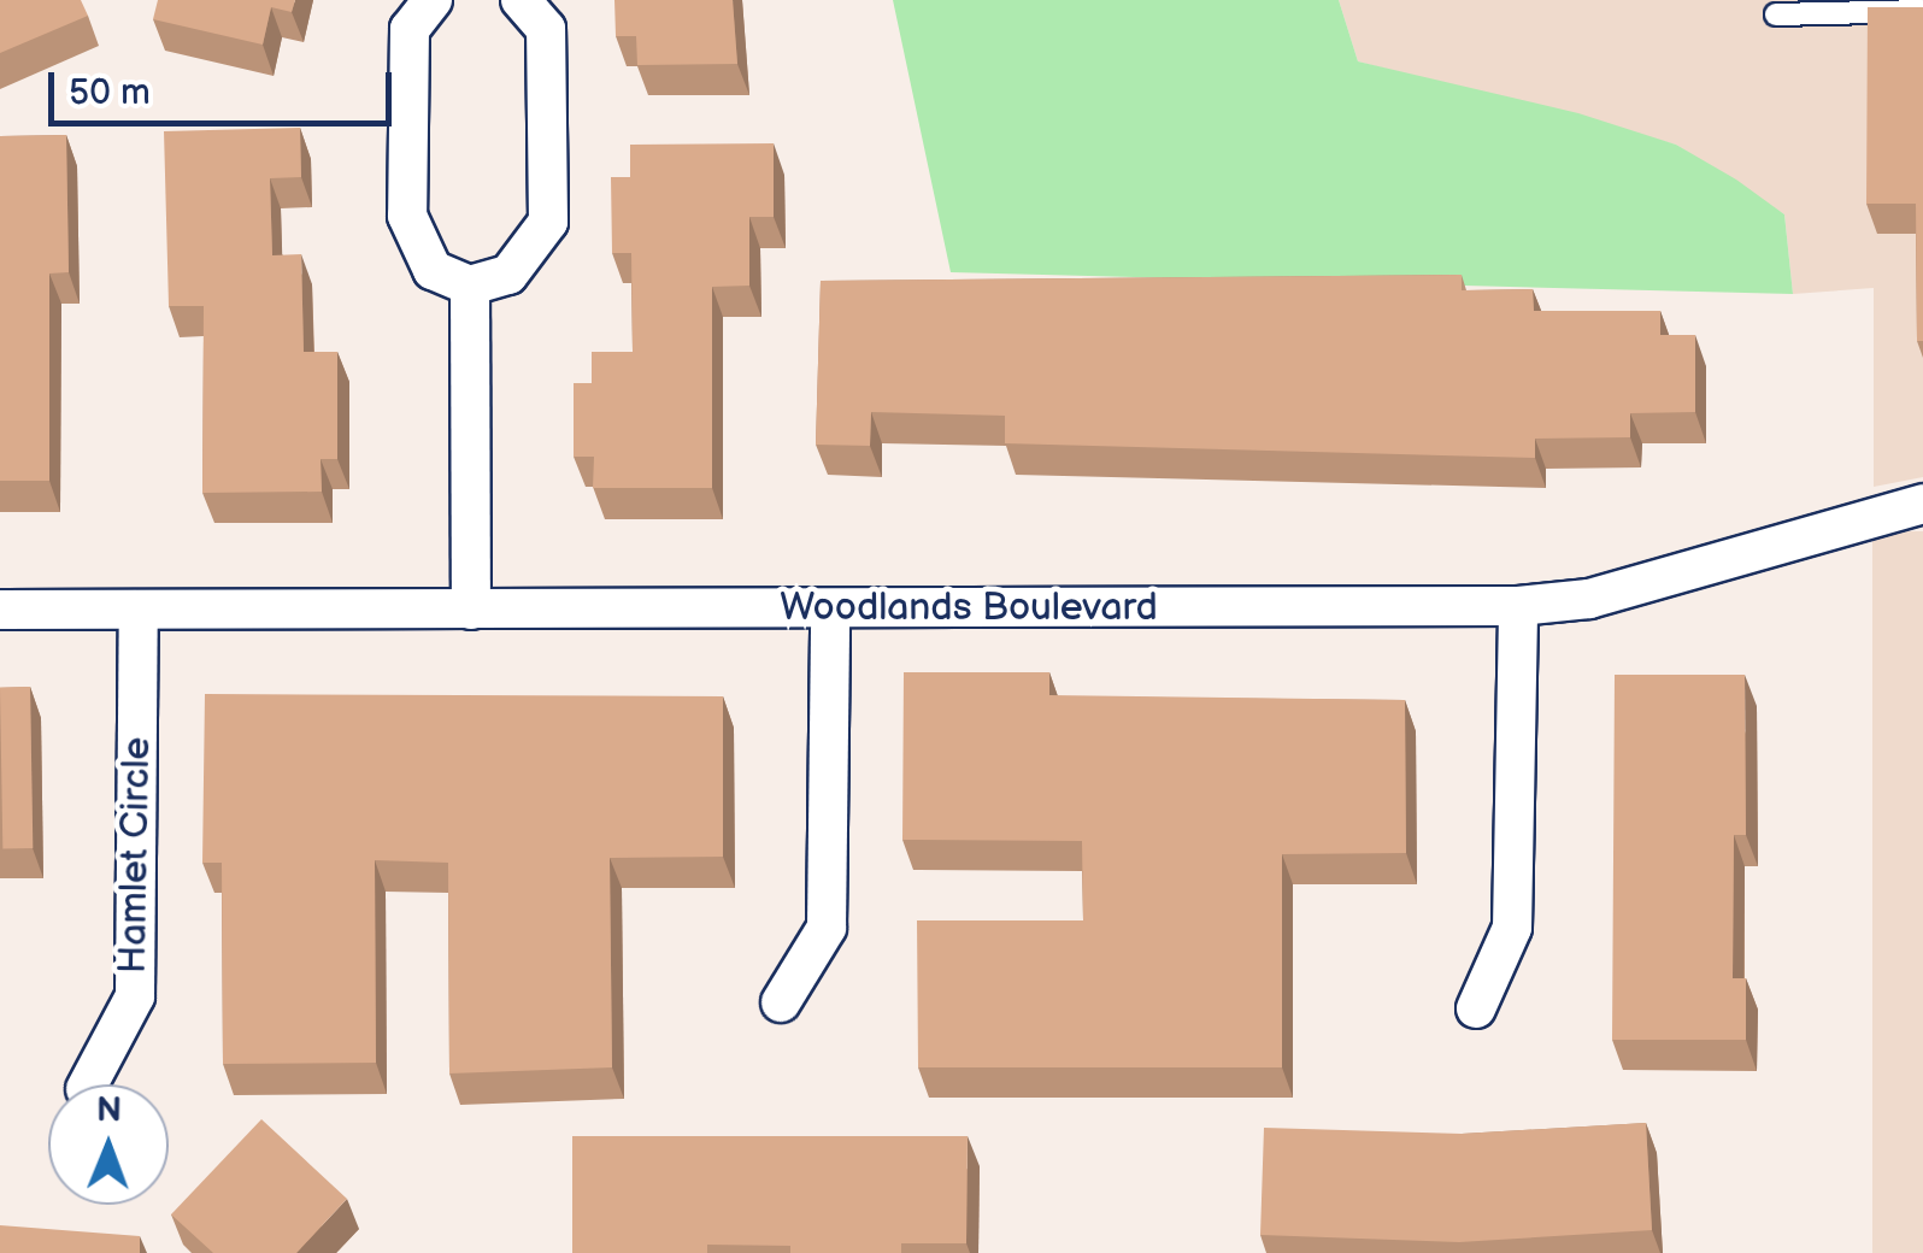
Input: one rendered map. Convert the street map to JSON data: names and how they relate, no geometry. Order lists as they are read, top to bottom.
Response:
{
  "streets": {
    "street": ["Woodlands Boulevard", "Hamlet Circle"]
  },
  "crossings": [
    ["Woodlands Boulevard", "Hamlet Circle"]
  ],
  "scale_bar": "50 m",
  "north": "top"
}
